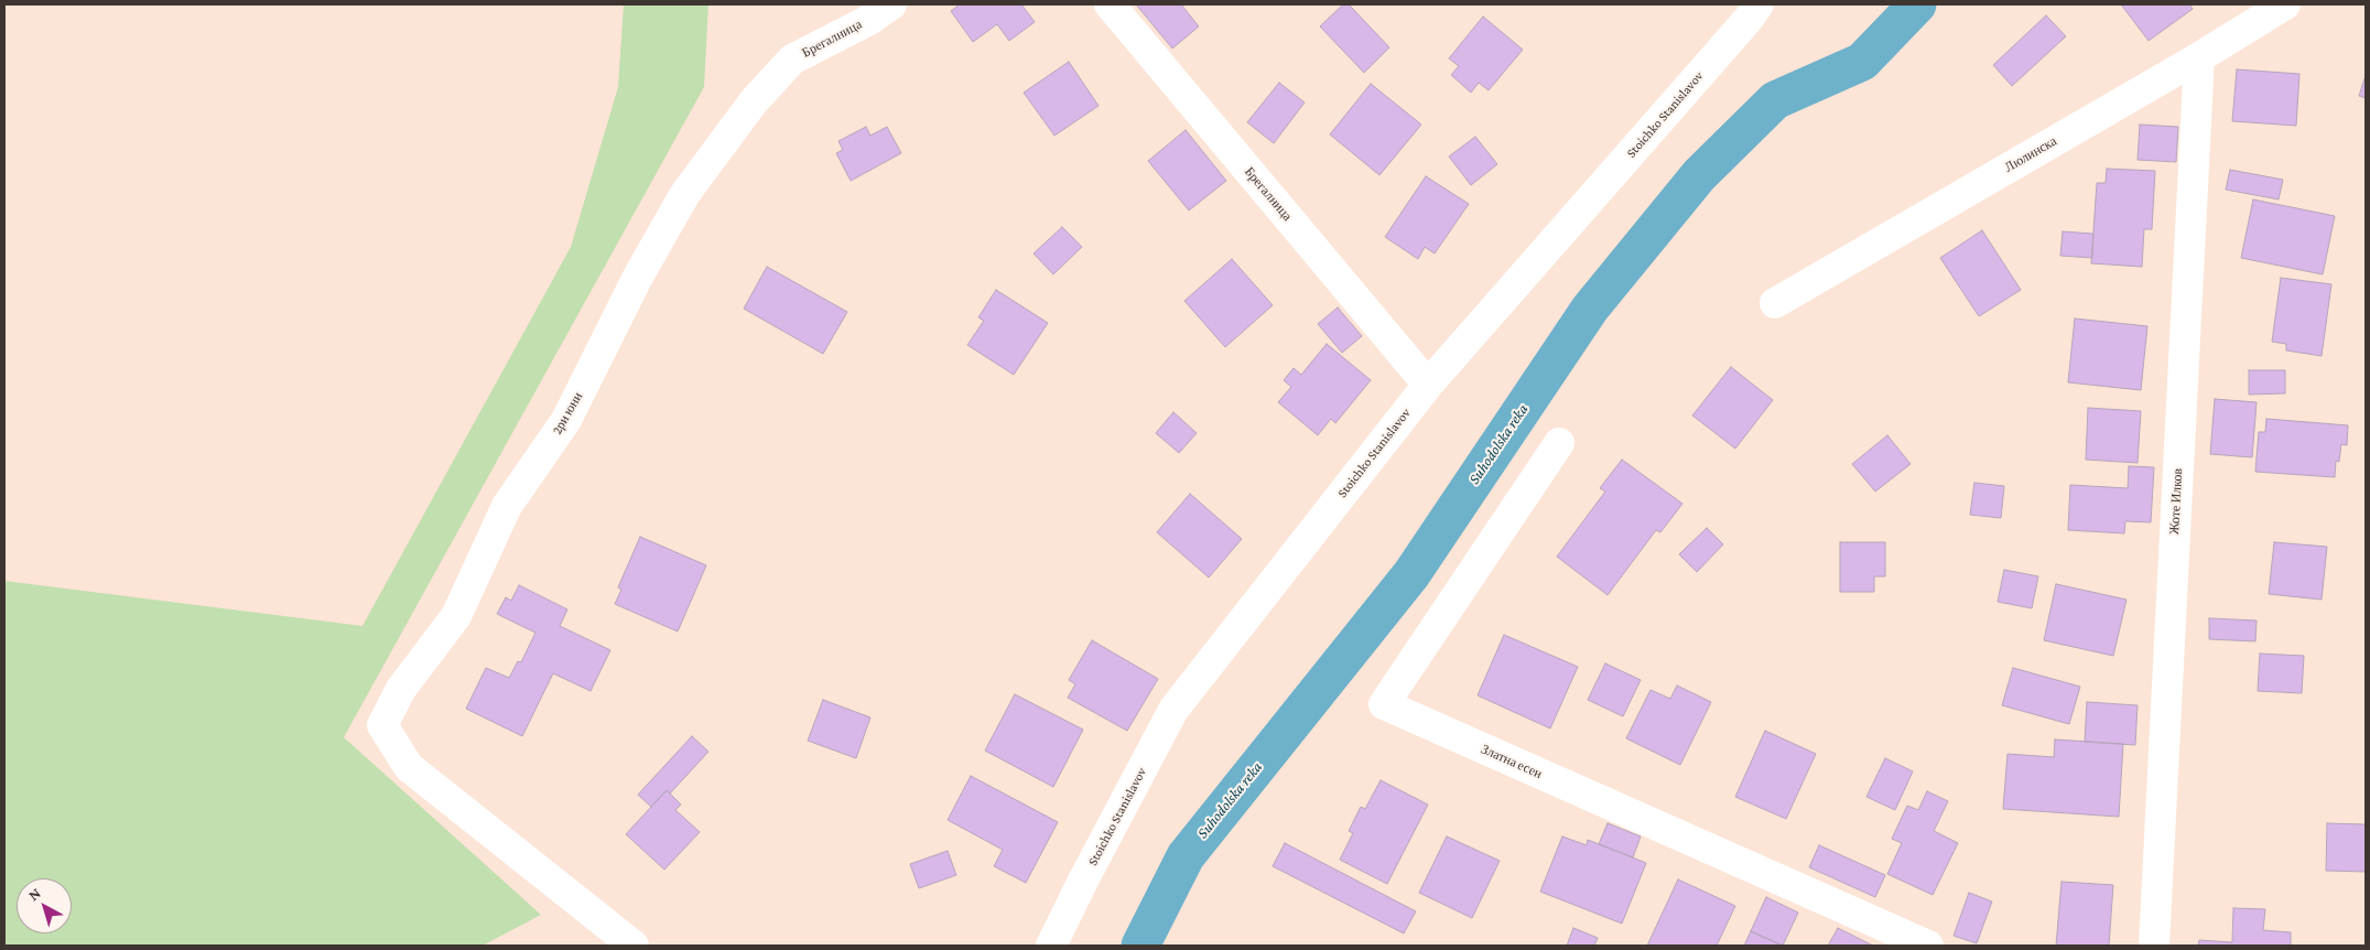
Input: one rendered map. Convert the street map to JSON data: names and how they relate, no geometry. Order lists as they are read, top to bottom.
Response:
{
  "streets": {
    "street": [
      "Брегалница",
      "Stoichko Stanislavov",
      "Люлинска",
      "2ри юни",
      "Жоте Илков",
      "Златна есен"
    ]
  },
  "crossings": [
    ["Брегалница", "Stoichko Stanislavov"],
    ["Брегалница", "2ри юни"],
    ["Люлинска", "Жоте Илков"]
  ],
  "water": ["Suhodolska reka"],
  "north": "top left"
}
